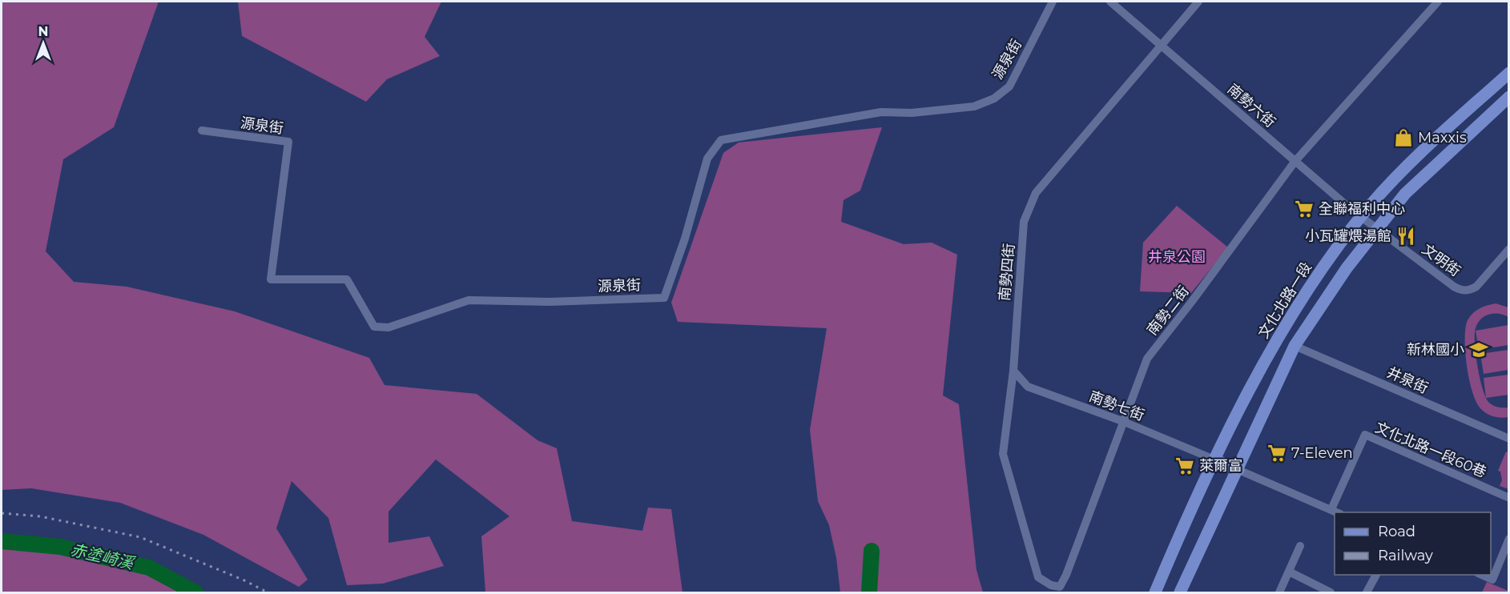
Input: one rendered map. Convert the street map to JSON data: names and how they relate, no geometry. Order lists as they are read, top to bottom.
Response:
{
  "streets": {
    "street": [
      "源泉街",
      "南勢六街",
      "文明街",
      "南勢四街",
      "文化北路一段",
      "南勢二街",
      "井泉街",
      "南勢七街",
      "文化北路一段60巷"
    ]
  },
  "crossings": [
    ["南勢六街", "文明街"],
    ["南勢六街", "南勢四街"],
    ["南勢六街", "文化北路一段"],
    ["南勢六街", "南勢二街"],
    ["南勢四街", "南勢二街"],
    ["南勢四街", "南勢七街"],
    ["文化北路一段", "南勢七街"],
    ["南勢二街", "南勢七街"]
  ],
  "water": ["赤塗崎溪"],
  "parks": ["井泉公園"],
  "places": {
    "shop": ["Maxxis"],
    "supermarket": ["全聯福利中心", "7-Eleven", "萊爾富"],
    "restaurant": ["小瓦罐煨湯館"],
    "school or university": ["新林國小"]
  },
  "legend": ["Road", "Railway"],
  "north": "top"
}
